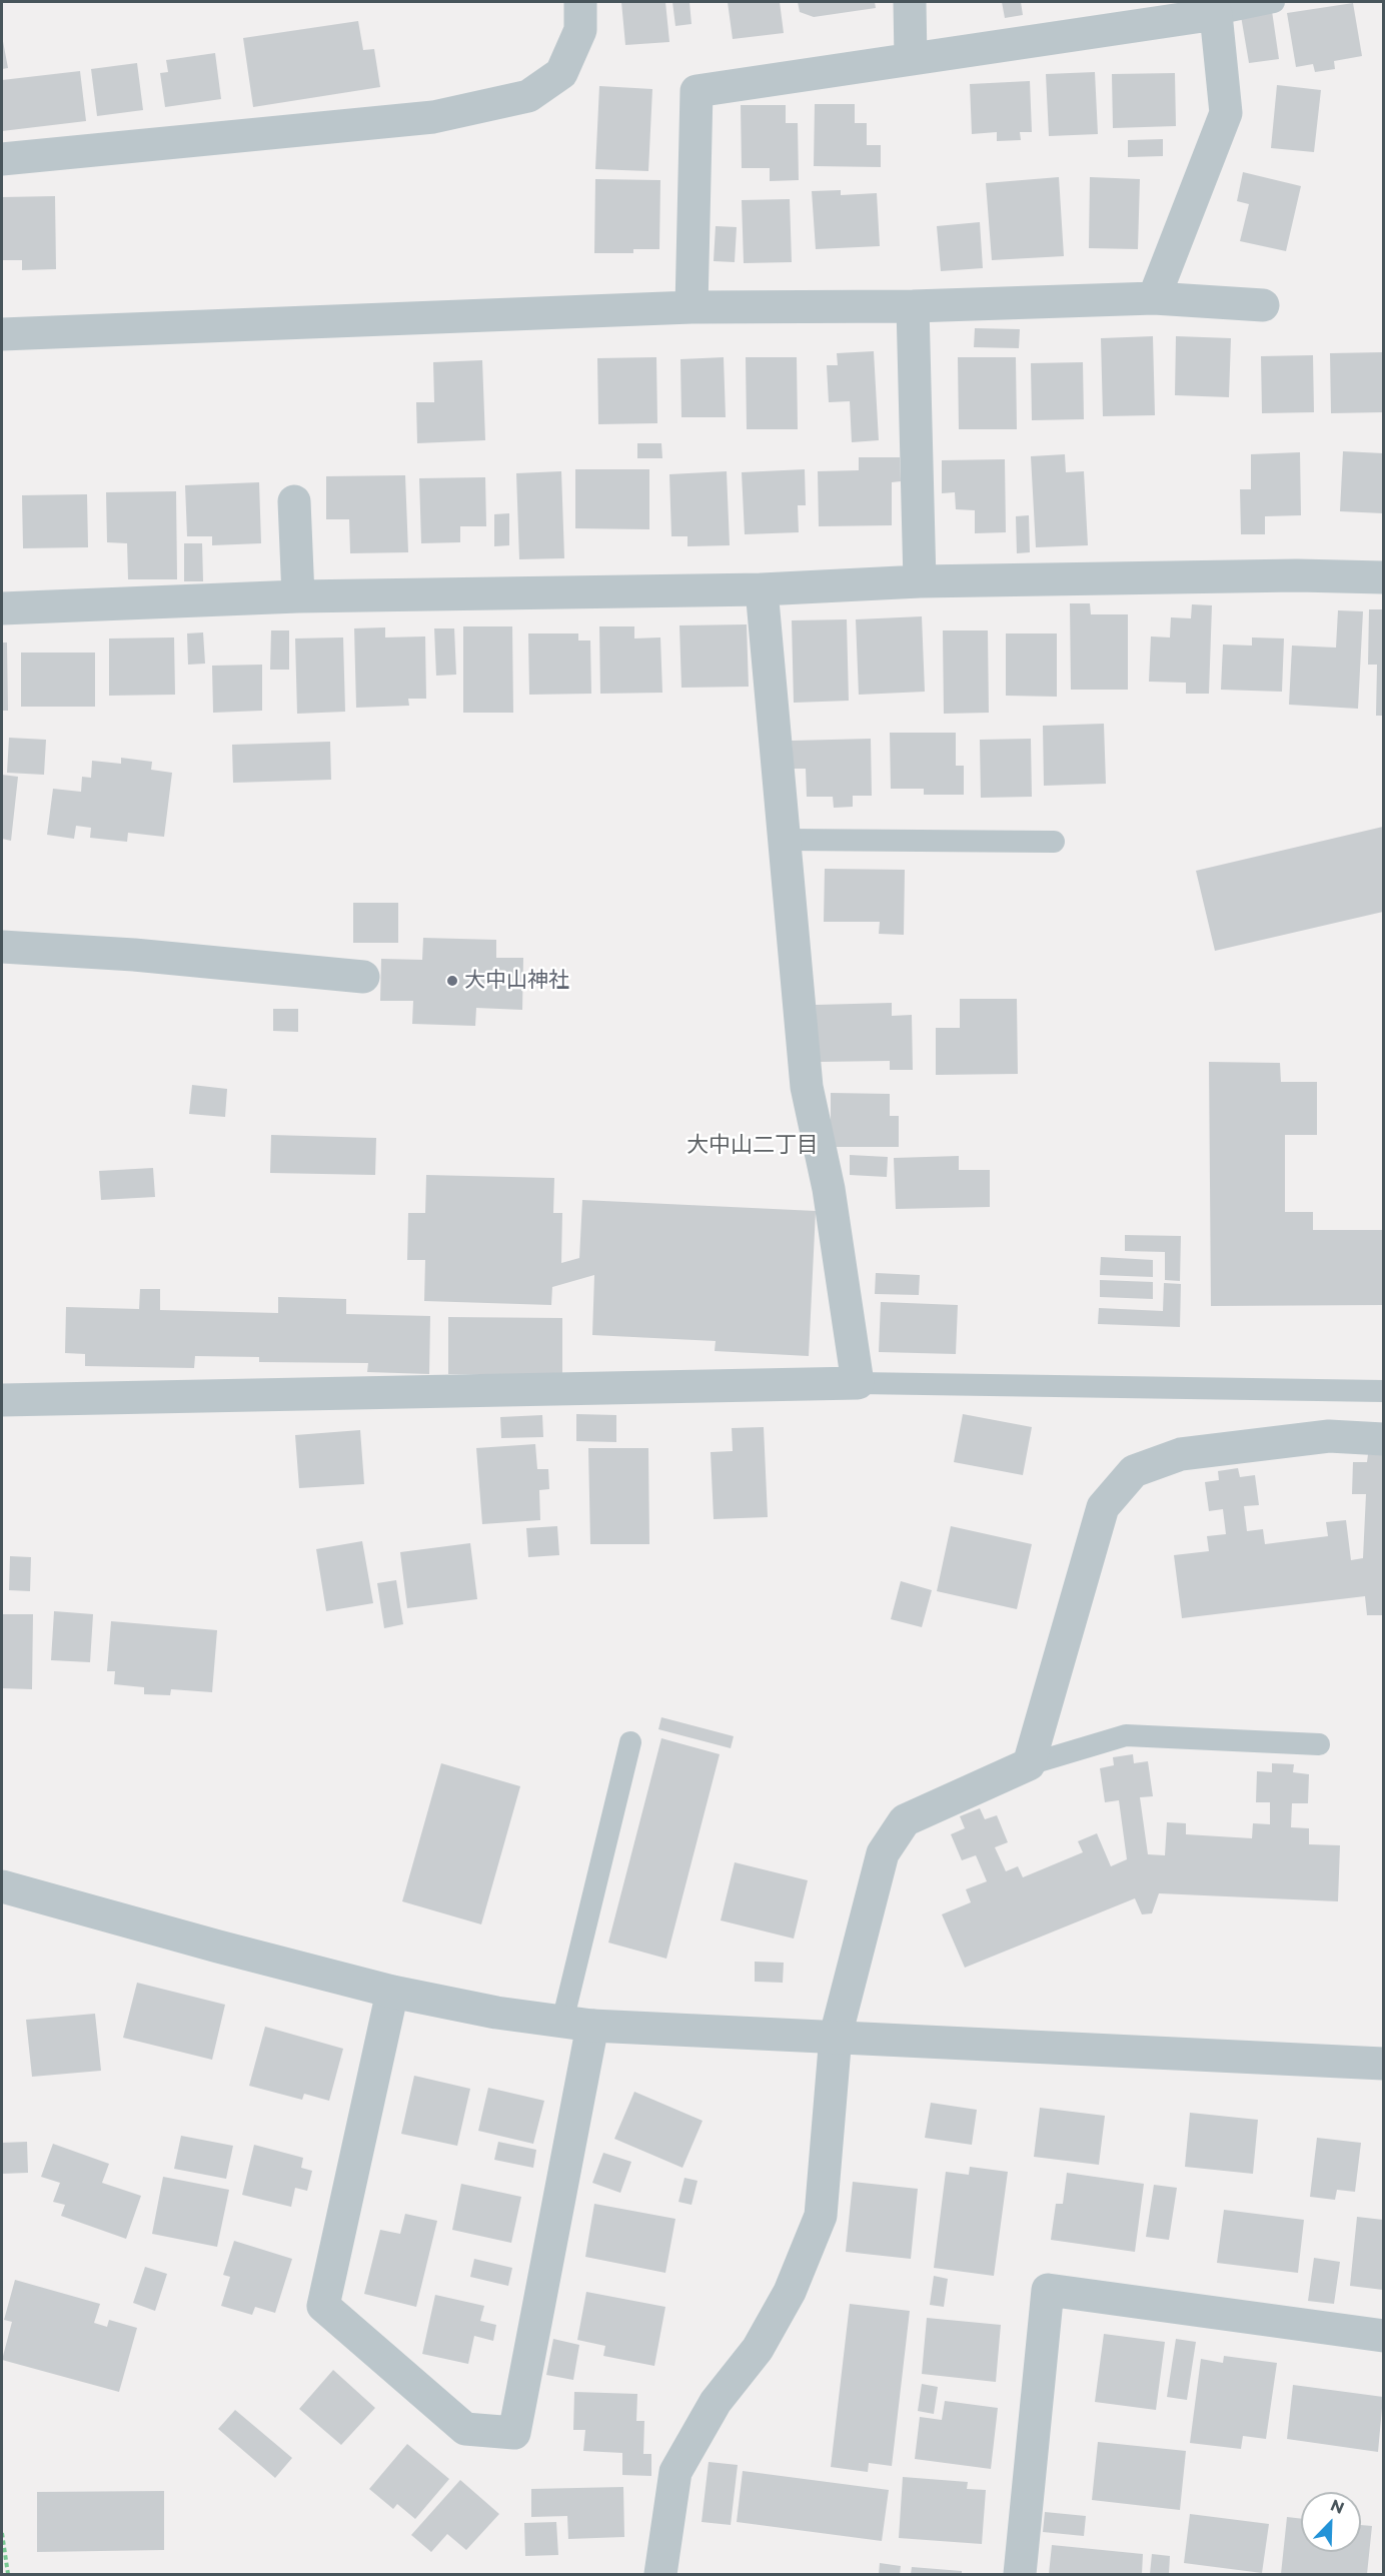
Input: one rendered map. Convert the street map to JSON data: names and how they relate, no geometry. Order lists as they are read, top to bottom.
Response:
{
  "districts": ["大中山二丁目"],
  "places": ["大中山神社"],
  "north": "top right"
}
